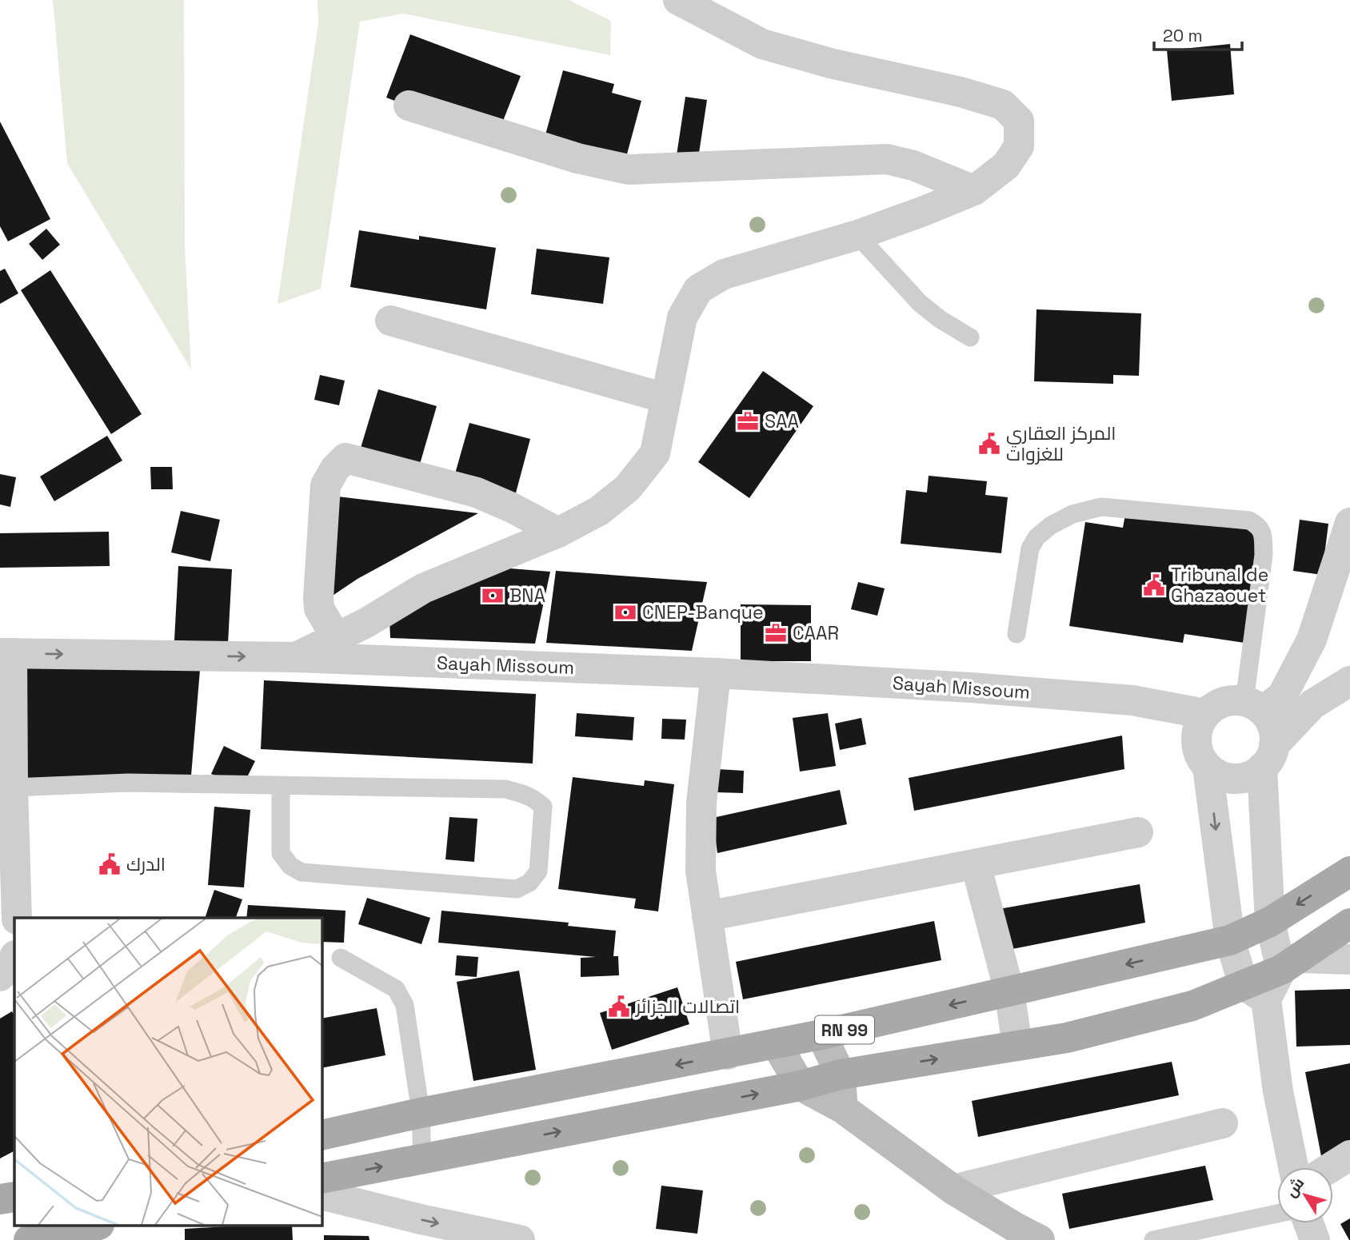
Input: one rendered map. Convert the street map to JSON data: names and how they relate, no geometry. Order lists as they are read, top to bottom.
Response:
{
  "streets": {
    "main road": ["RN 99"],
    "street": ["Sayah Missoum"]
  },
  "places": {
    "office": ["SAA", "CAAR"],
    "public building": [
      "المركز العقاري للغزوات",
      "Tribunal de Ghazaouet",
      "الدرك",
      "اتصالات الجزائر"
    ],
    "bank": ["BNA", "CNEP-Banque"]
  },
  "scale_bar": "20 m",
  "north": "top left"
}
